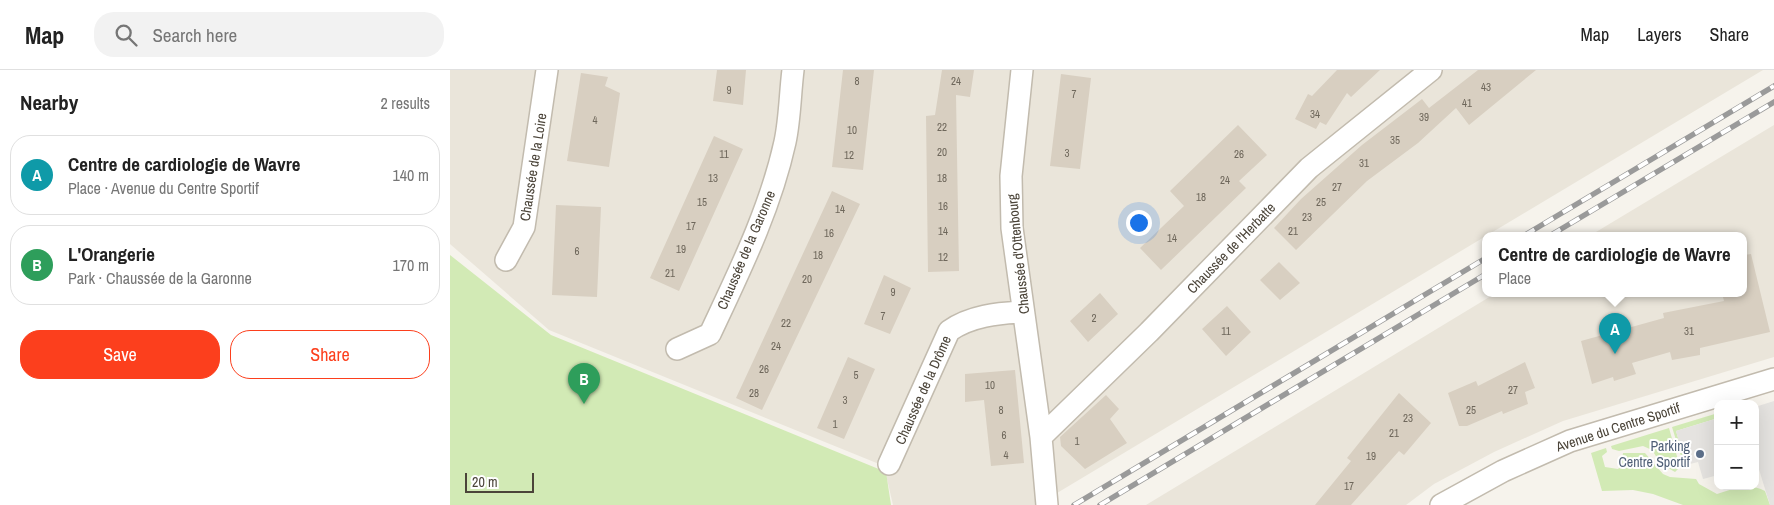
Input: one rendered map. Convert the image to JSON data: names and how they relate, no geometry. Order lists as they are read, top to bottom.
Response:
{
  "streets": {
    "street": [
      "Chaussée de la Loire",
      "Chaussée de l'Herbatte",
      "Chaussée de la Garonne",
      "Chaussée d'Ottenbourg",
      "Chaussée de la Drôme",
      "Avenue du Centre Sportif"
    ]
  },
  "crossings": [
    ["Chaussée de l'Herbatte", "Chaussée d'Ottenbourg"],
    ["Chaussée d'Ottenbourg", "Chaussée de la Drôme"]
  ],
  "places": ["Parking Centre Sportif"],
  "house_numbers": [
    "8",
    "24",
    "43",
    "9",
    "7",
    "41",
    "34",
    "39",
    "4",
    "22",
    "10",
    "35",
    "20",
    "3",
    "11",
    "26",
    "12",
    "31",
    "13",
    "18",
    "24",
    "27",
    "18",
    "15",
    "25",
    "16",
    "14",
    "23",
    "17",
    "14",
    "21",
    "16",
    "14",
    "19",
    "6",
    "18",
    "12",
    "21",
    "20",
    "9",
    "7",
    "2",
    "22",
    "11",
    "31",
    "24",
    "26",
    "5",
    "10",
    "27",
    "28",
    "3",
    "8",
    "25",
    "23",
    "1",
    "21",
    "6",
    "1",
    "4",
    "19",
    "17"
  ],
  "scale_bar": "20 m",
  "page": {
    "header": "Map",
    "search": "Search here",
    "nav": ["Map", "Layers", "Share"],
    "heading": ["Nearby", "2 results"],
    "list": [
      {
        "mark": "A",
        "name": "Centre de cardiologie de Wavre",
        "note": "Place · Avenue du Centre Sportif",
        "value": "140 m"
      },
      {
        "mark": "B",
        "name": "L'Orangerie",
        "note": "Park · Chaussée de la Garonne",
        "value": "170 m"
      }
    ],
    "popup": ["Centre de cardiologie de Wavre", "Place"],
    "pins": ["A", "B"],
    "buttons": ["Save", "Share"],
    "map_buttons": ["+", "−"],
    "scale": "20 m"
  }
}
